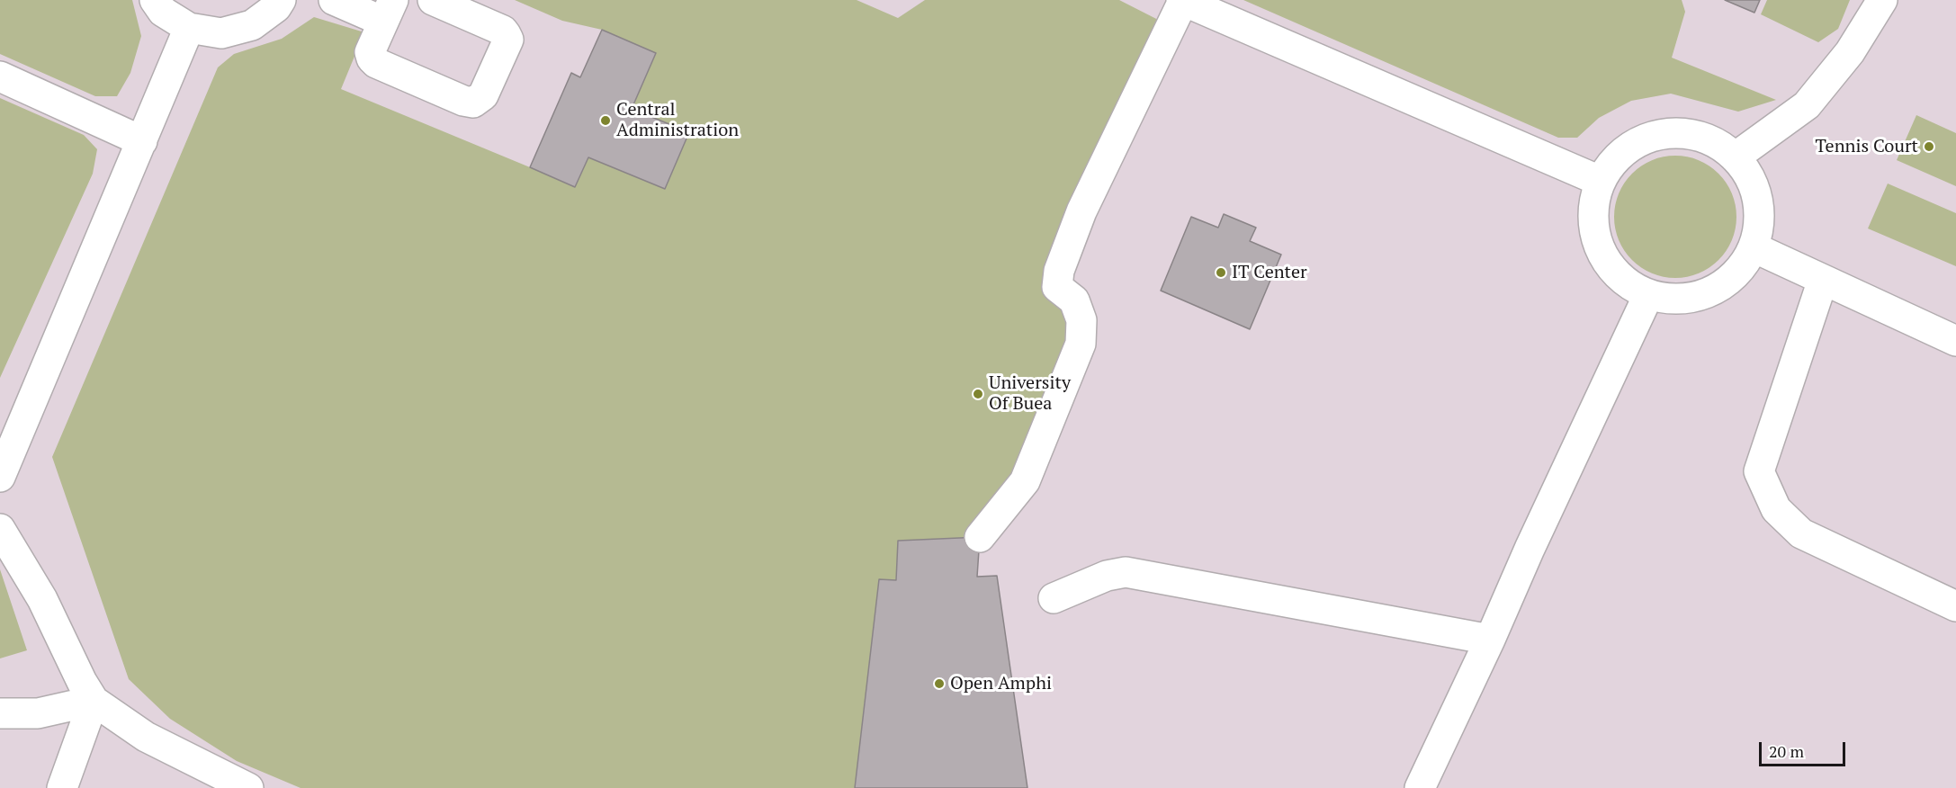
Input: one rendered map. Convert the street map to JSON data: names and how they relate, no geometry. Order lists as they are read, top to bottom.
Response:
{
  "places": [
    "Central Administration",
    "Tennis Court",
    "IT Center",
    "University Of Buea",
    "Open Amphi"
  ],
  "scale_bar": "20 m"
}
